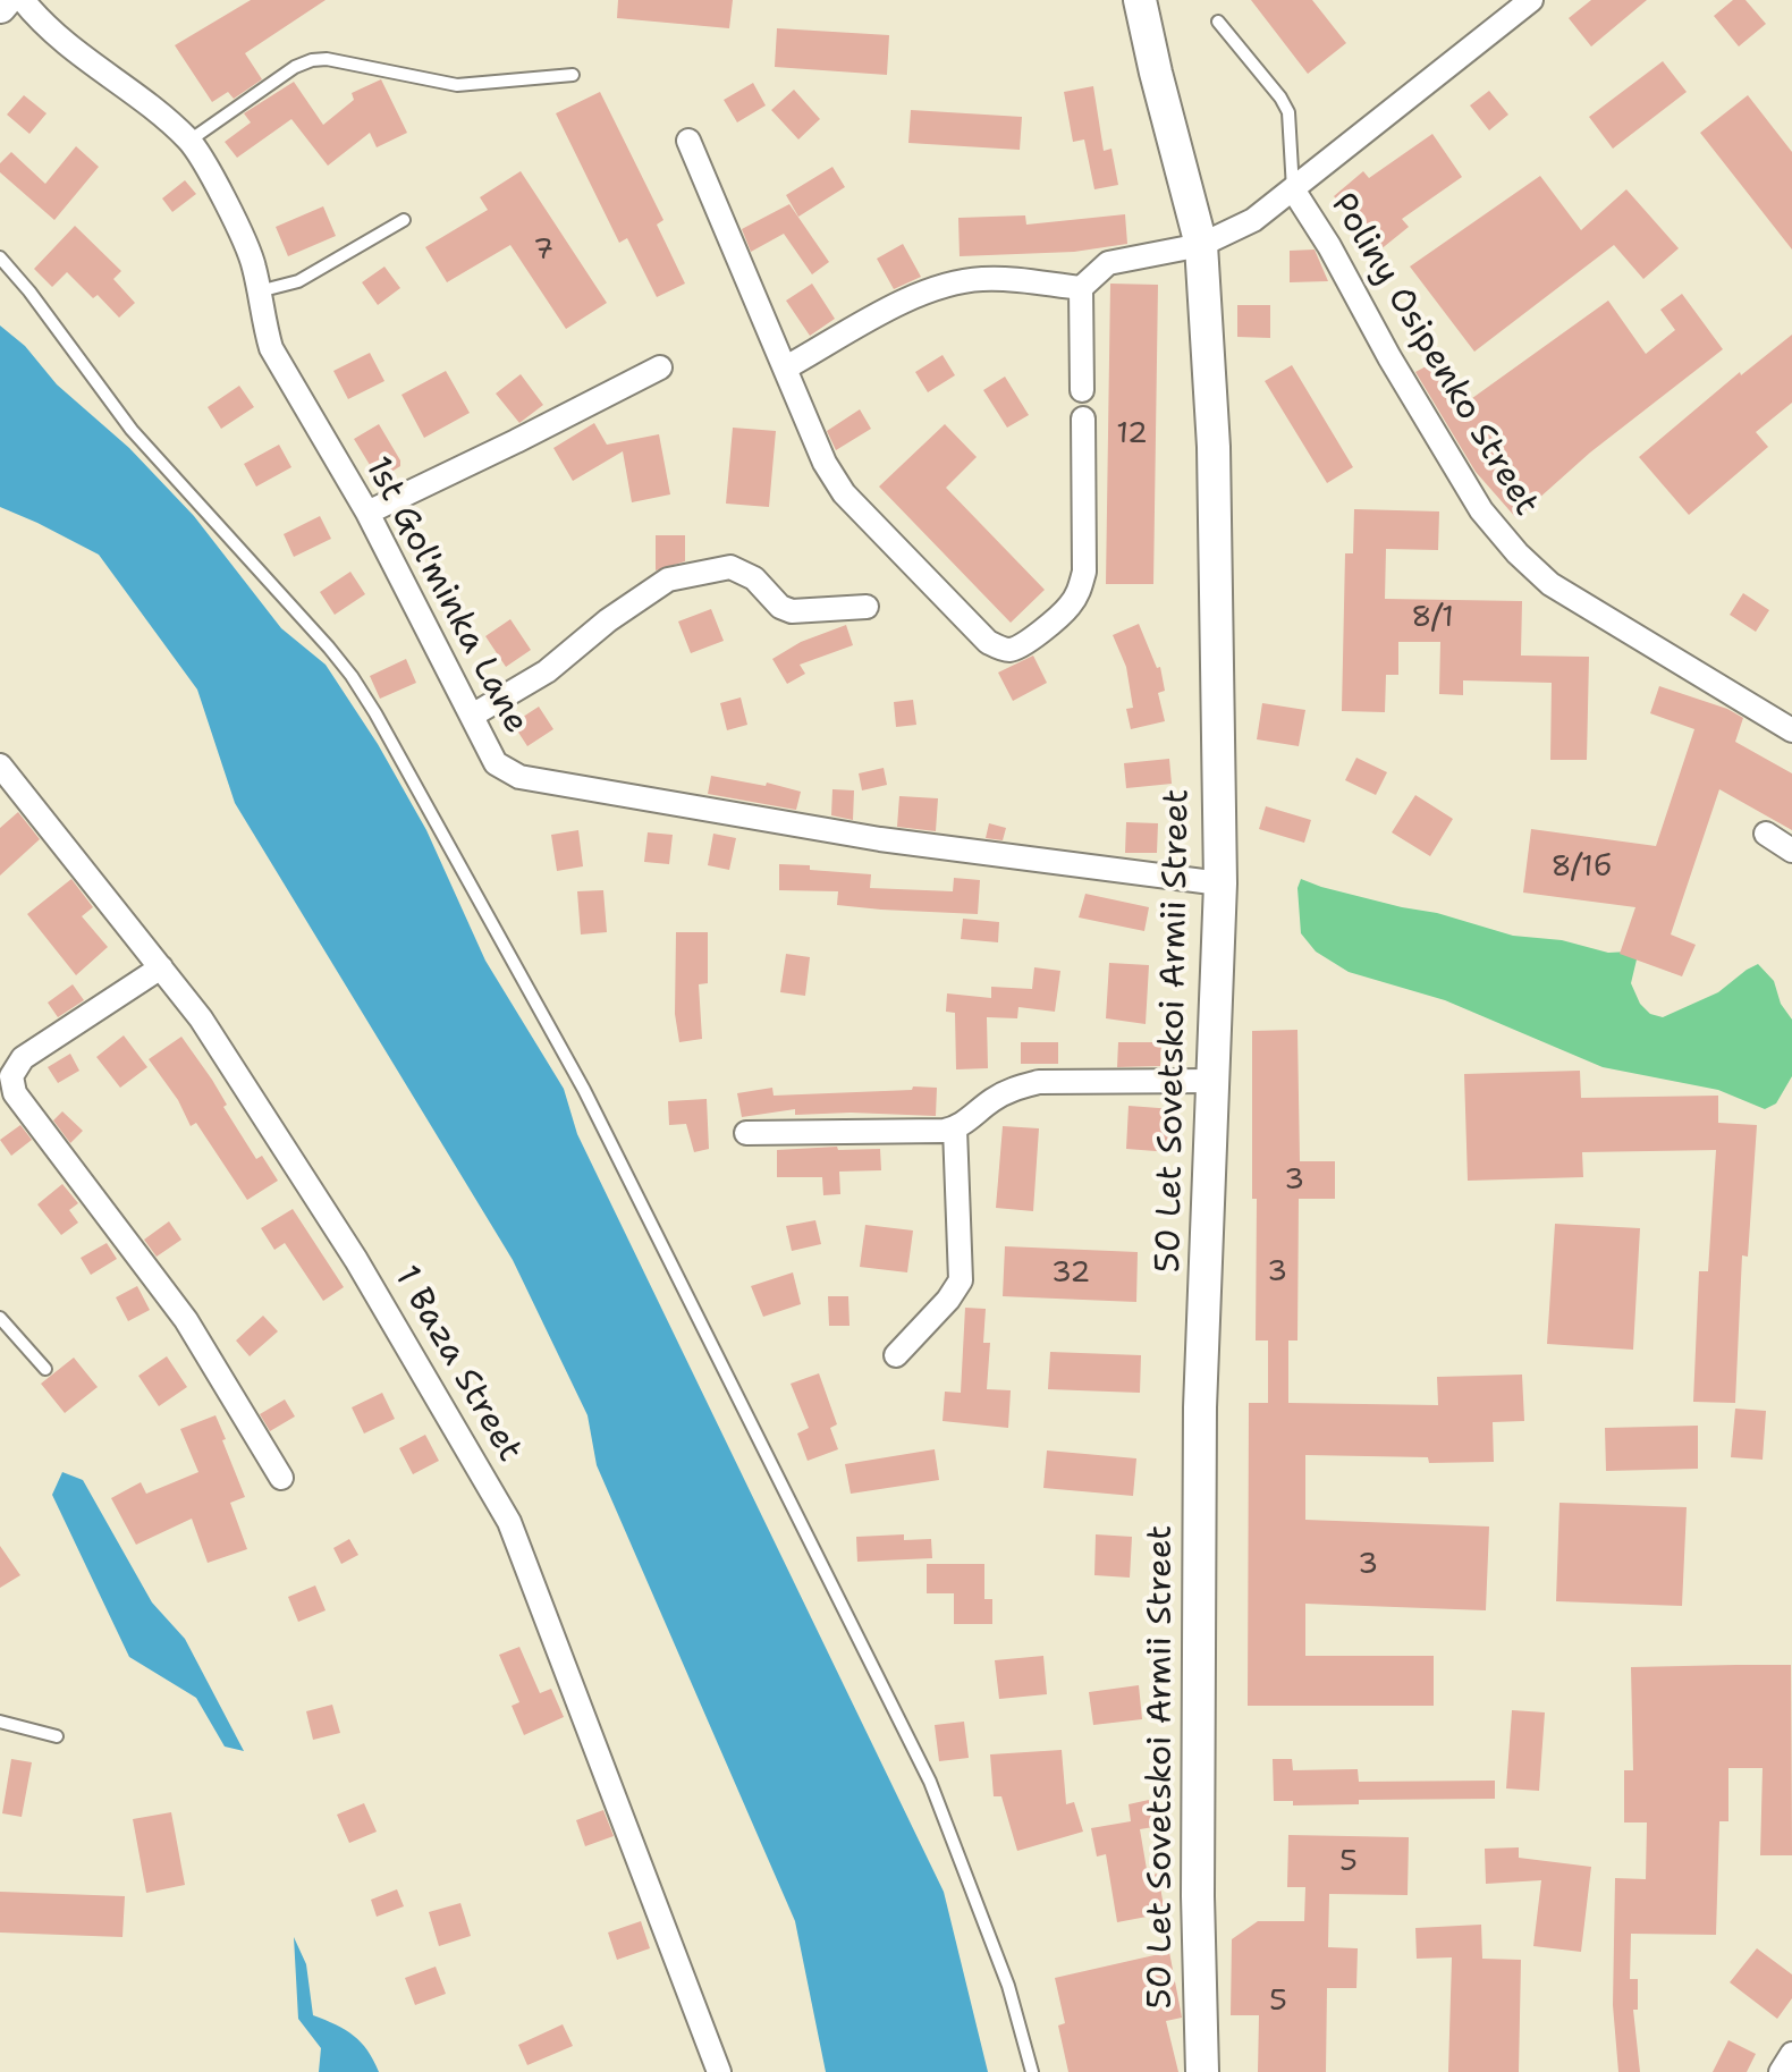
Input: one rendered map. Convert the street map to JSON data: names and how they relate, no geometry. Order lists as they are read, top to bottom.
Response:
{
  "streets": {
    "main road": ["50 Let Sovetskoi Armii Street"],
    "street": ["Poliny Osipenko Street", "1st Gol'minka Lane", "1 Baza Street"]
  },
  "crossings": [
    ["1st Gol'minka Lane", "50 Let Sovetskoi Armii Street"]
  ],
  "house_numbers": [
    "7",
    "12",
    "8/1",
    "8/1б",
    "3",
    "3",
    "32",
    "3",
    "5",
    "5"
  ]
}
